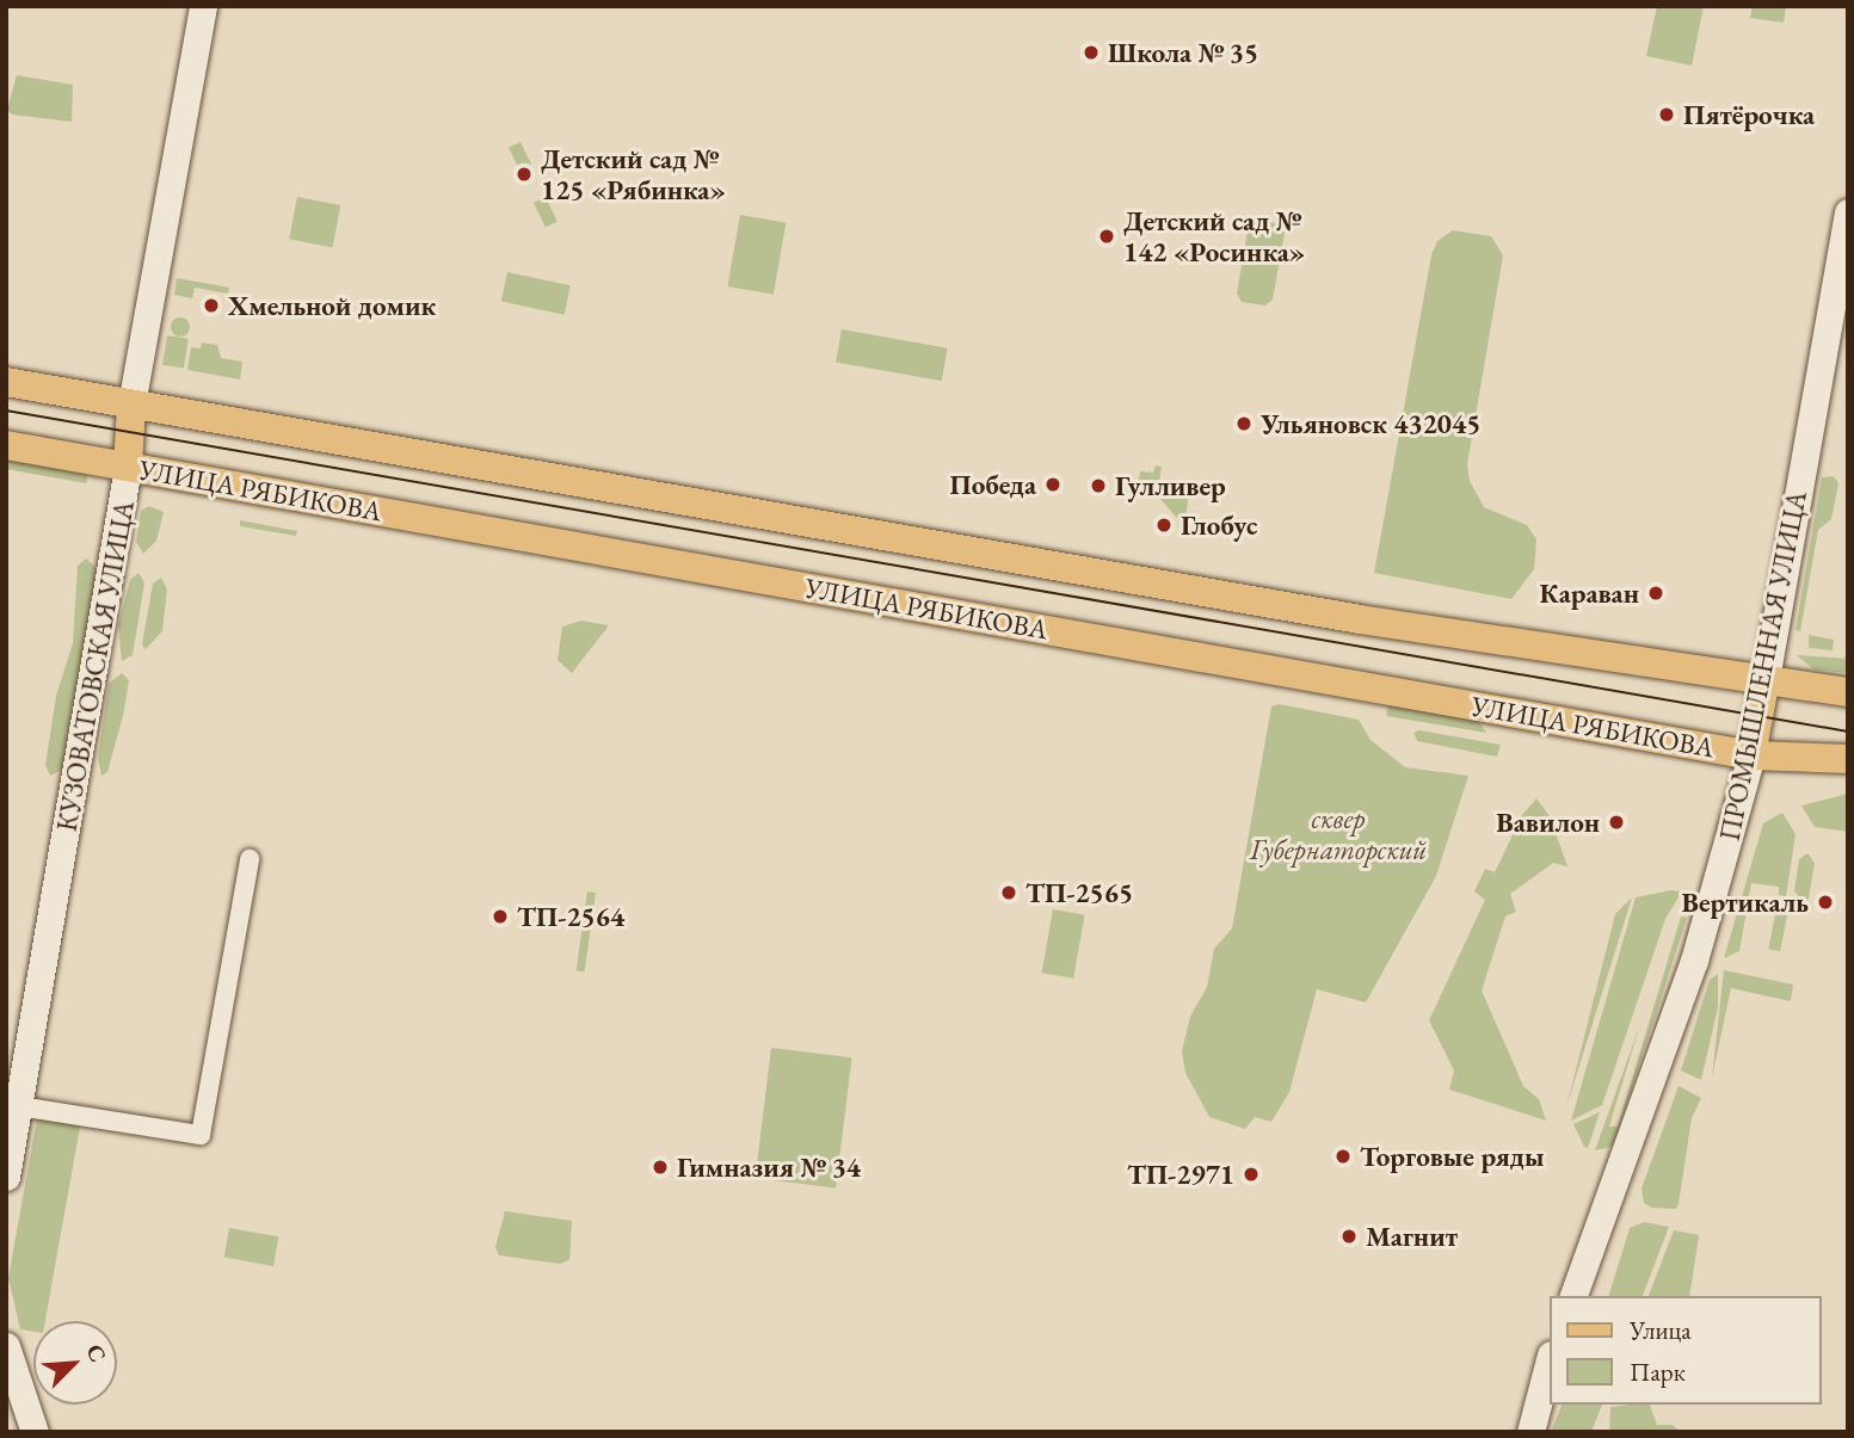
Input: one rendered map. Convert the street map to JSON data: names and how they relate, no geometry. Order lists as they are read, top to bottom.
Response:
{
  "streets": {
    "main road": ["УЛИЦА РЯБИКОВА", "КУЗОВАТОВСКАЯ УЛИЦА", "ПРОМЫШЛЕННАЯ УЛИЦА"]
  },
  "crossings": [
    ["УЛИЦА РЯБИКОВА", "КУЗОВАТОВСКАЯ УЛИЦА"],
    ["УЛИЦА РЯБИКОВА", "ПРОМЫШЛЕННАЯ УЛИЦА"]
  ],
  "parks": ["сквер Губернаторский"],
  "places": [
    "Школа № 35",
    "Пятёрочка",
    "Детский сад № 125 «Рябинка»",
    "Детский сад № 142 «Росинка»",
    "Хмельной домик",
    "Ульяновск 432045",
    "Победа",
    "Гулливер",
    "Глобус",
    "Караван",
    "Вавилон",
    "ТП-2565",
    "Вертикаль",
    "ТП-2564",
    "Торговые ряды",
    "Гимназия № 34",
    "ТП-2971",
    "Магнит"
  ],
  "legend": ["Улица", "Парк"],
  "north": "top right"
}
